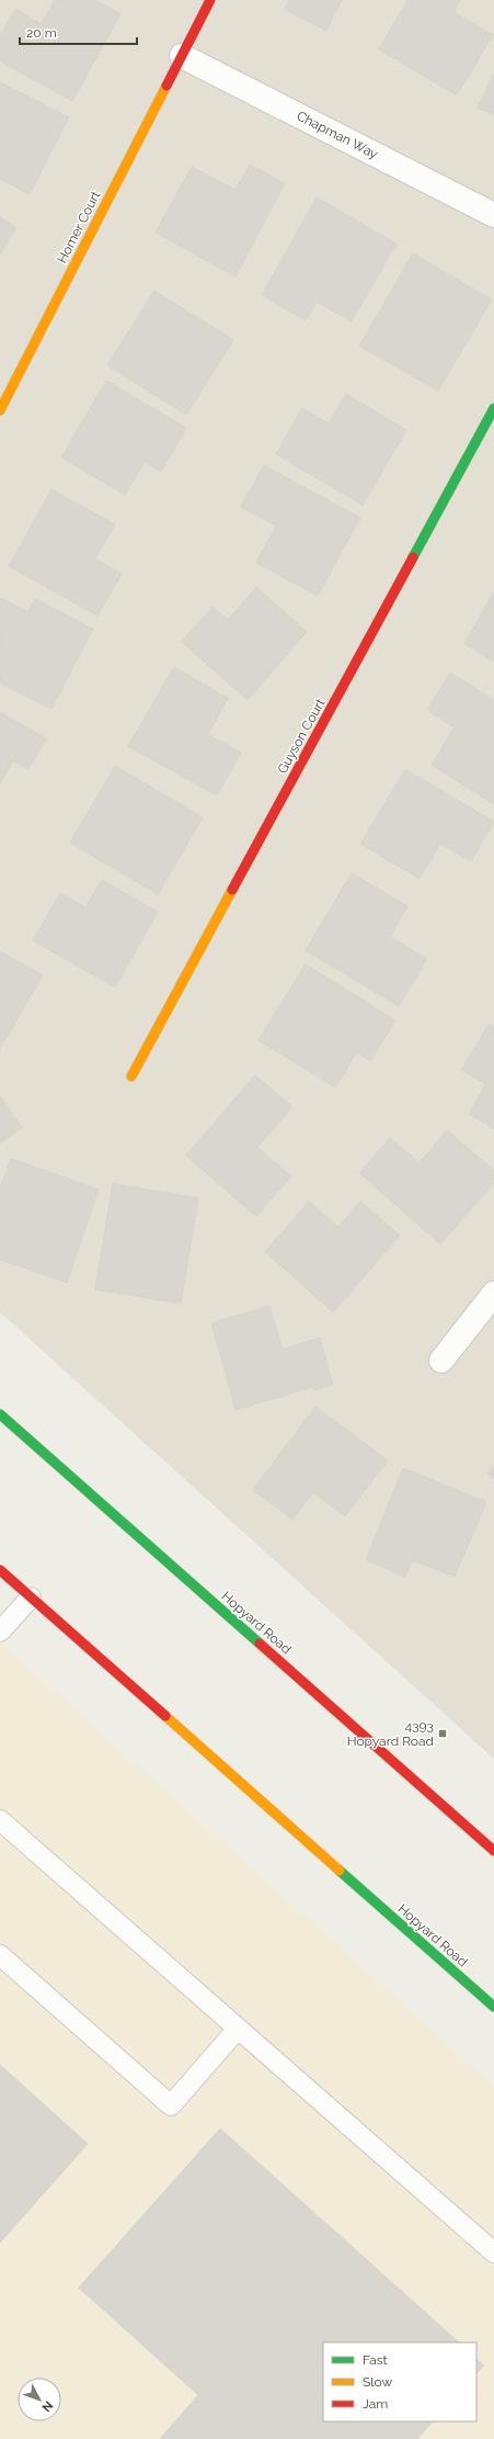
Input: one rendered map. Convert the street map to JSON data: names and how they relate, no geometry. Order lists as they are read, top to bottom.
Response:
{
  "streets": {
    "main road": ["Homer Court", "Guyson Court", "Hopyard Road"],
    "street": ["Chapman Way"]
  },
  "crossings": [
    ["Chapman Way", "Homer Court"]
  ],
  "places": {
    "transit": ["4393 Hopyard Road"]
  },
  "legend": ["Fast", "Slow", "Jam"],
  "scale_bar": "20 m",
  "north": "bottom right"
}
